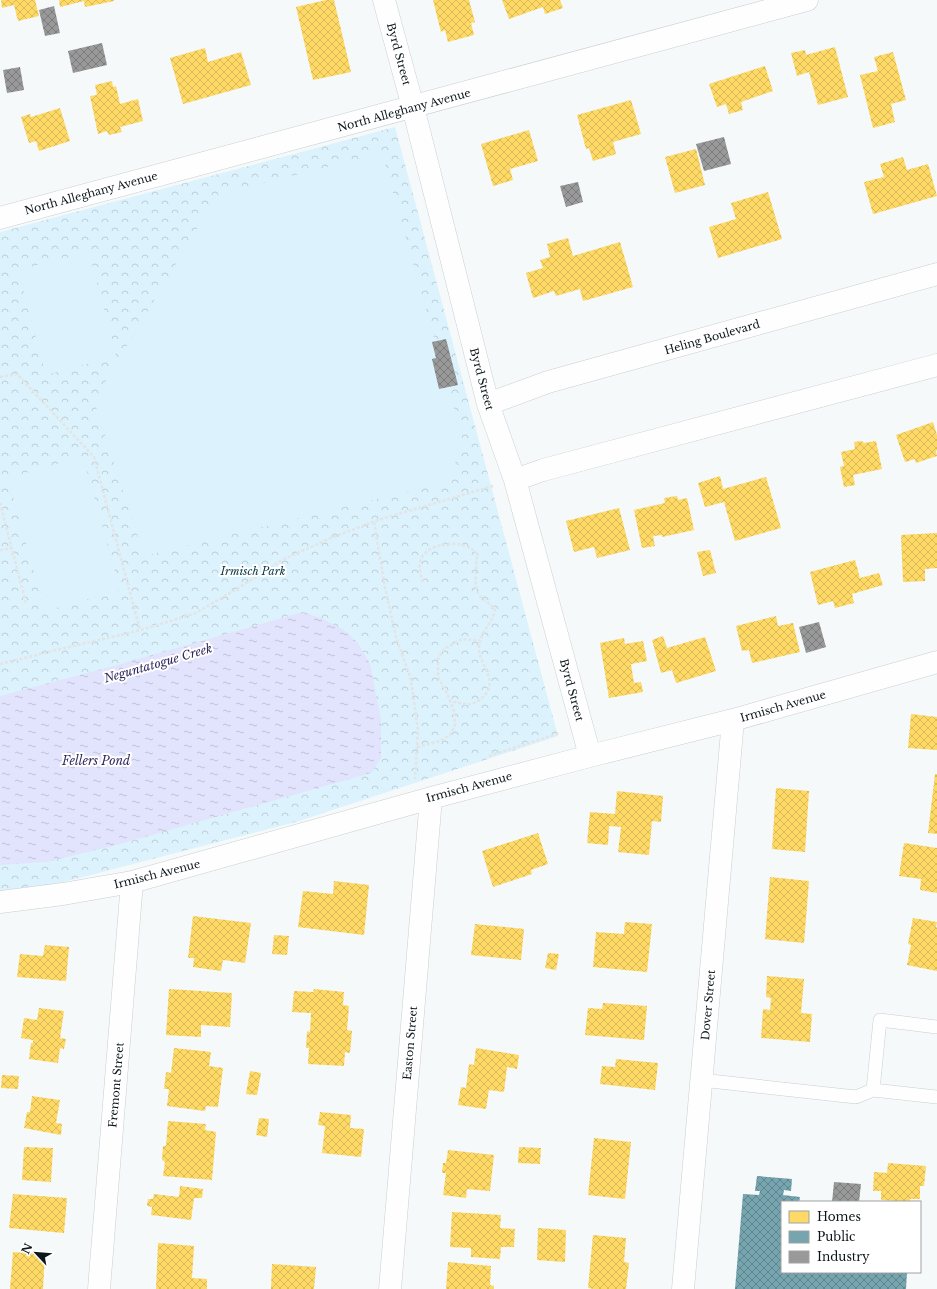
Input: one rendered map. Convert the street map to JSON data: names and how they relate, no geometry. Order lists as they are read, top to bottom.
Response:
{
  "streets": {
    "street": [
      "Byrd Street",
      "North Alleghany Avenue",
      "Heling Boulevard",
      "Irmisch Avenue",
      "Dover Street",
      "Easton Street",
      "Fremont Street"
    ]
  },
  "crossings": [
    ["Byrd Street", "North Alleghany Avenue"],
    ["Byrd Street", "Heling Boulevard"],
    ["Byrd Street", "Irmisch Avenue"],
    ["Irmisch Avenue", "Dover Street"],
    ["Irmisch Avenue", "Easton Street"],
    ["Irmisch Avenue", "Fremont Street"]
  ],
  "water": ["Neguntatogue Creek", "Fellers Pond"],
  "parks": ["Irmisch Park"],
  "legend": ["Homes", "Public", "Industry"],
  "north": "top left"
}
